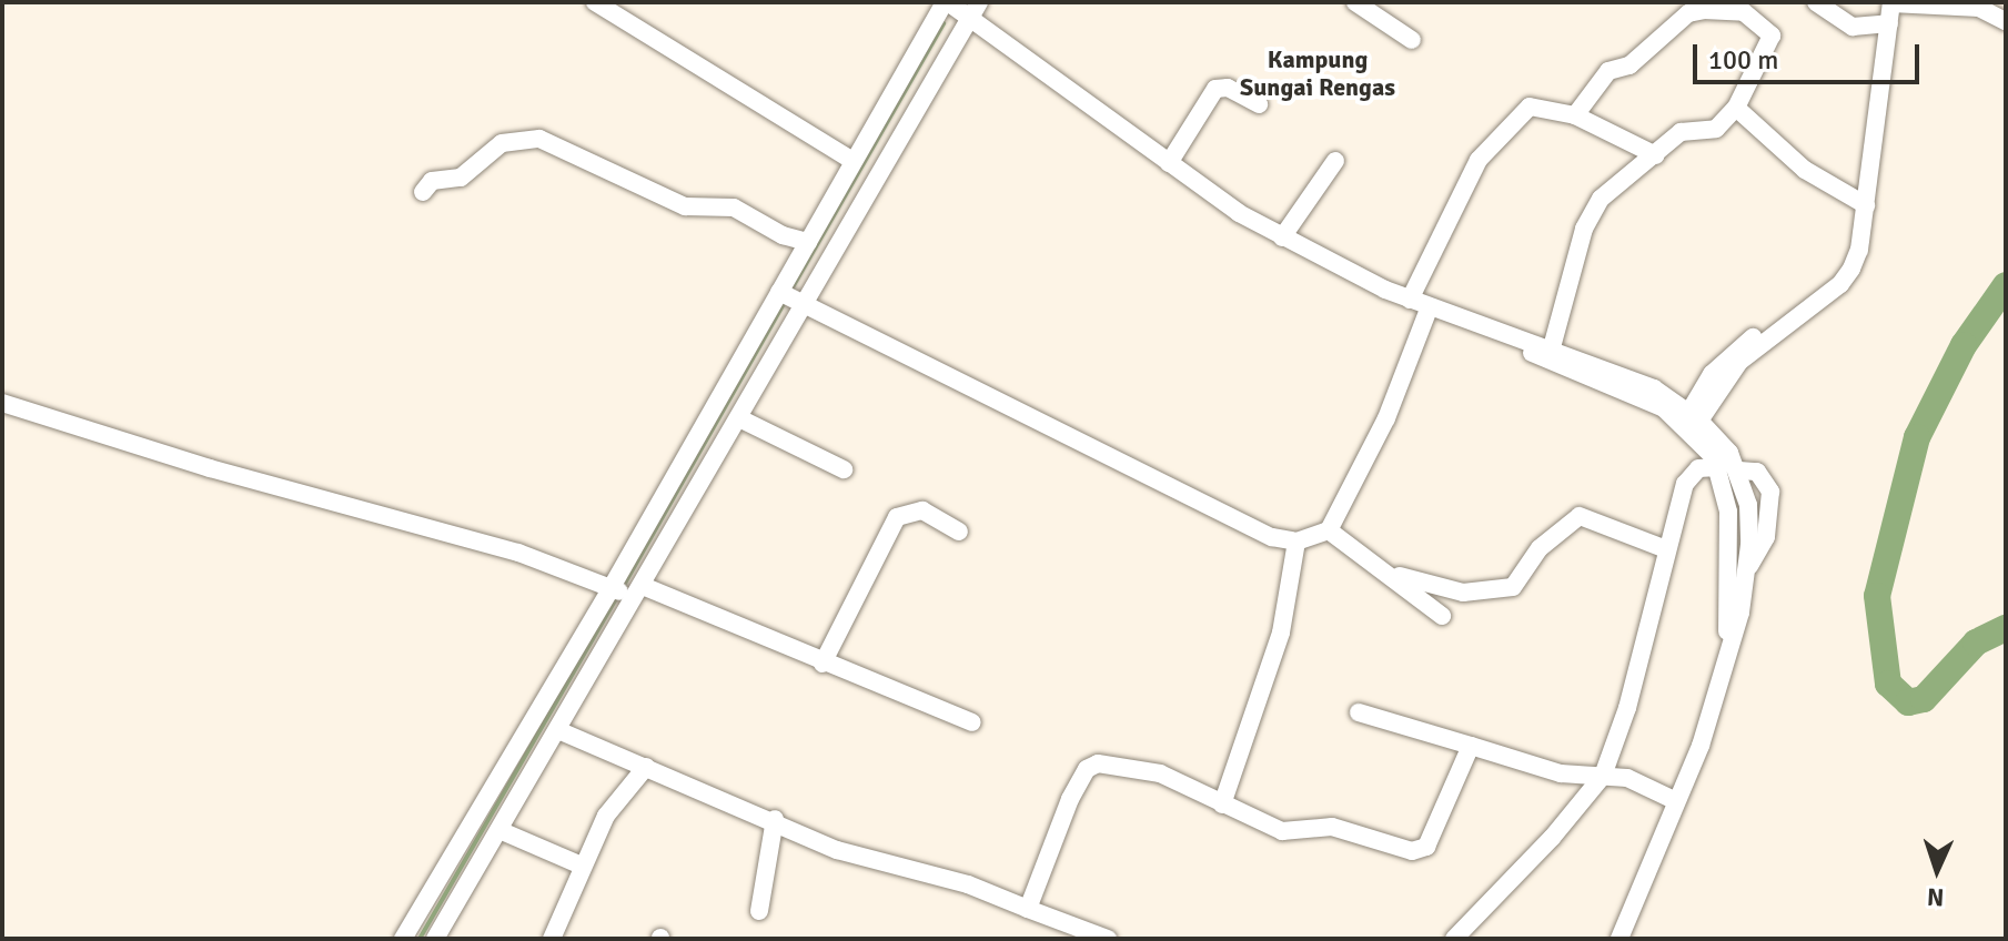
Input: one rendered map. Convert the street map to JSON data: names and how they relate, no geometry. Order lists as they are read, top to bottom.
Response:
{
  "districts": ["Kampung Sungai Rengas"],
  "scale_bar": "100 m",
  "north": "bottom"
}
